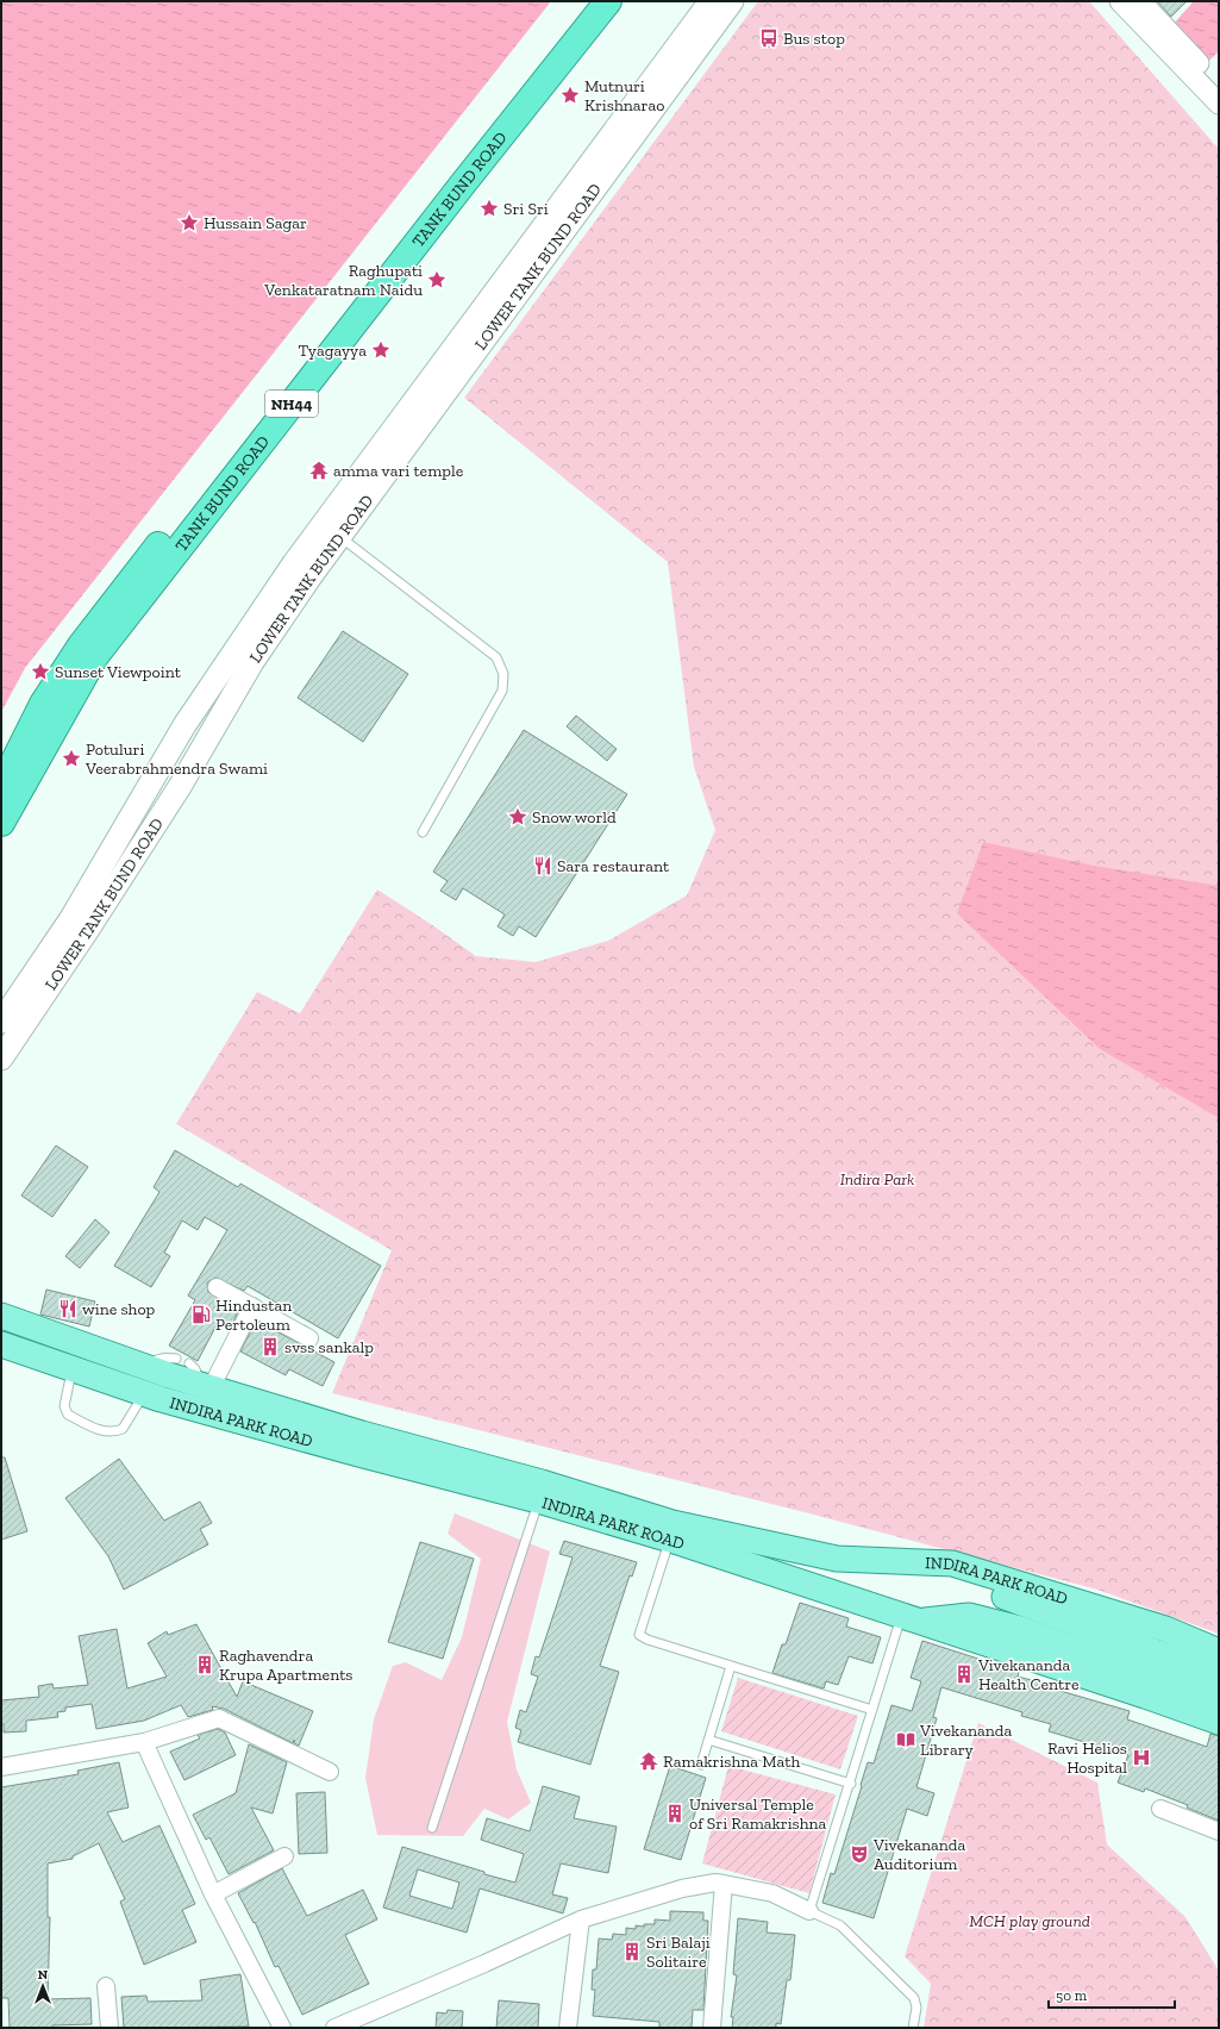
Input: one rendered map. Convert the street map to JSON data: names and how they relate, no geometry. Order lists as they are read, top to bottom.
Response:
{
  "streets": {
    "highway": ["TANK BUND ROAD", "NH44"],
    "main road": ["LOWER TANK BUND ROAD", "INDIRA PARK ROAD"]
  },
  "parks": ["Indira Park", "MCH play ground"],
  "places": {
    "bus stop": ["Bus stop"],
    "place": [
      "Mutnuri Krishnarao",
      "Sri Sri",
      "Hussain Sagar",
      "Raghupati Venkataratnam Naidu",
      "Tyagayya",
      "Sunset Viewpoint",
      "Potuluri Veerabrahmendra Swami",
      "Snow world"
    ],
    "temple": ["amma vari temple", "Ramakrishna Math"],
    "restaurant": ["Sara restaurant", "wine shop"],
    "fuel station": ["Hindustan Pertoleum"],
    "building": [
      "svss sankalp",
      "Raghavendra Krupa Apartments",
      "Vivekananda Health Centre",
      "Universal Temple of Sri Ramakrishna",
      "Sri Balaji Solitaire"
    ],
    "library": ["Vivekananda Library"],
    "hospital": ["Ravi Helios Hospital"],
    "theatre": ["Vivekananda Auditorium"]
  },
  "scale_bar": "50 m",
  "north": "top"
}
